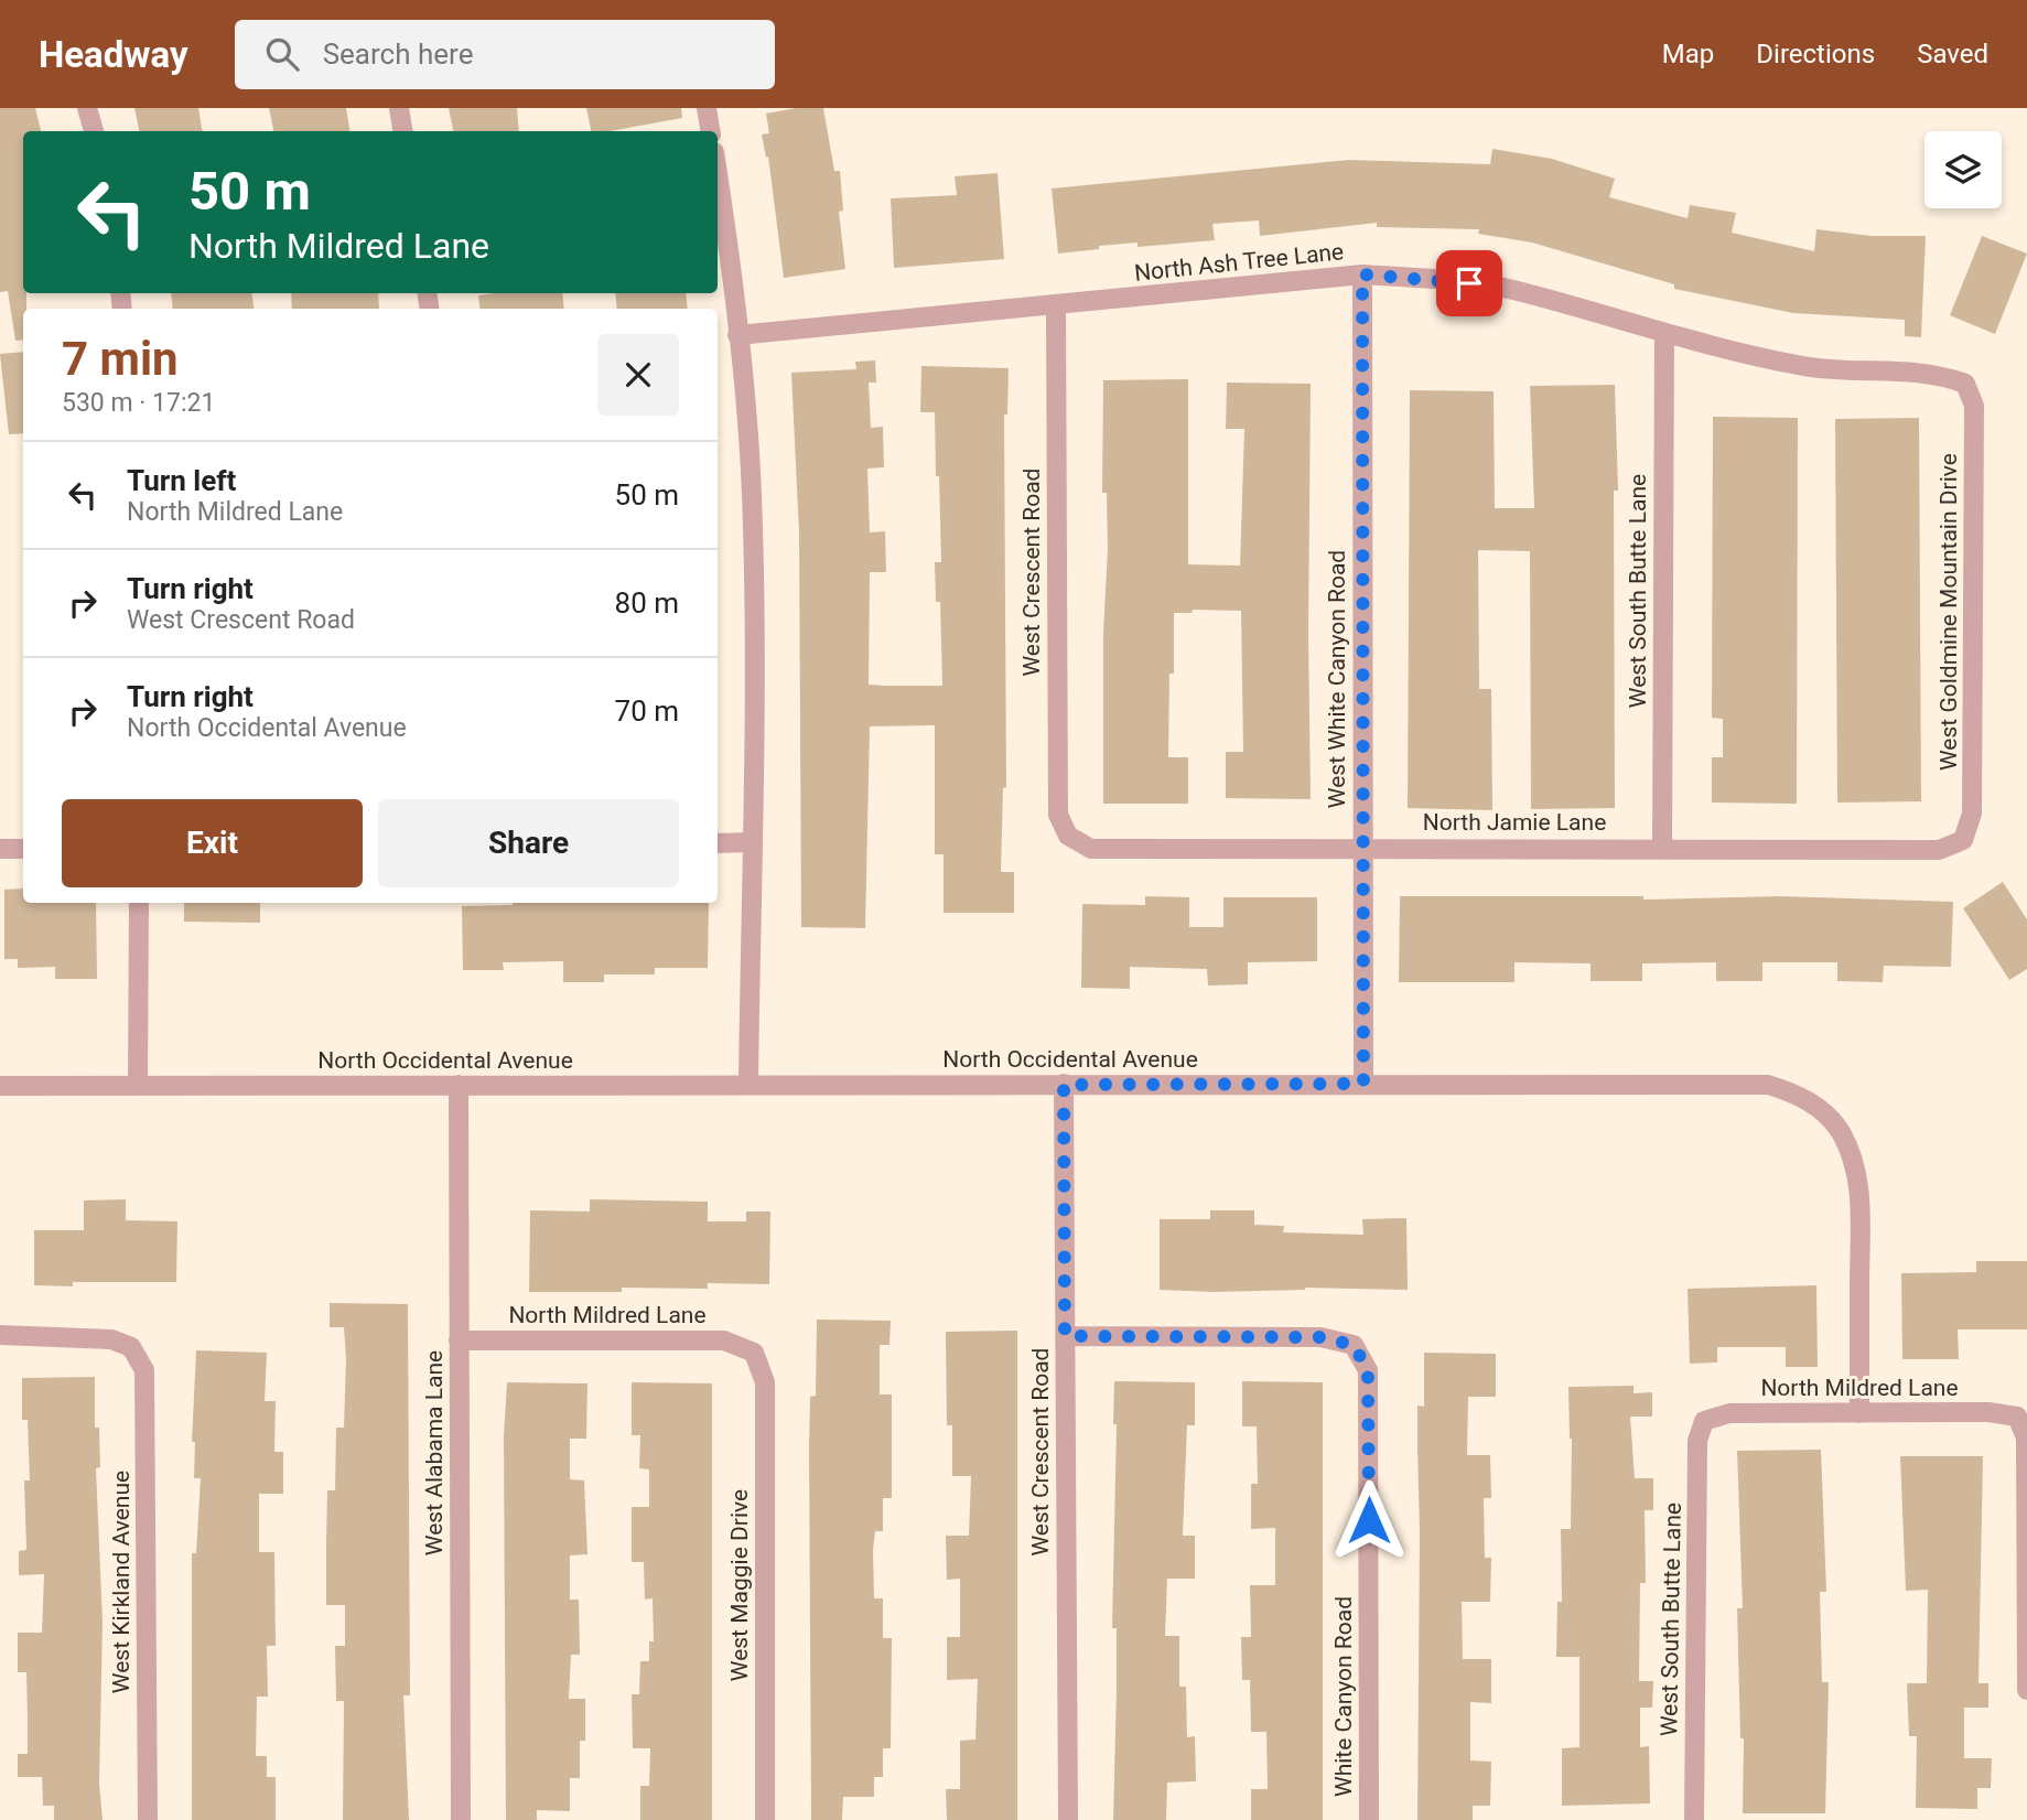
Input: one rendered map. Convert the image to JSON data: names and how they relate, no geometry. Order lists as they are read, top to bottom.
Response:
{
  "streets": {
    "street": [
      "North Ash Tree Lane",
      "West Crescent Road",
      "West South Butte Lane",
      "West Goldmine Mountain Drive",
      "West White Canyon Road",
      "North Jamie Lane",
      "North Occidental Avenue",
      "North Mildred Lane",
      "West Alabama Lane",
      "West Kirkland Avenue",
      "West Maggie Drive",
      "White Canyon Road"
    ]
  },
  "crossings": [
    ["North Ash Tree Lane", "West Crescent Road"],
    ["North Ash Tree Lane", "West South Butte Lane"],
    ["North Ash Tree Lane", "West Goldmine Mountain Drive"],
    ["North Ash Tree Lane", "West White Canyon Road"],
    ["West Crescent Road", "North Jamie Lane"],
    ["West Crescent Road", "North Occidental Avenue"],
    ["West Crescent Road", "White Canyon Road"],
    ["West South Butte Lane", "North Jamie Lane"],
    ["West South Butte Lane", "North Mildred Lane"],
    ["West Goldmine Mountain Drive", "North Jamie Lane"],
    ["West White Canyon Road", "North Jamie Lane"],
    ["West White Canyon Road", "North Occidental Avenue"],
    ["North Occidental Avenue", "North Mildred Lane"],
    ["North Occidental Avenue", "West Alabama Lane"],
    ["North Mildred Lane", "West Alabama Lane"],
    ["North Mildred Lane", "West Maggie Drive"]
  ],
  "page": {
    "header": "Headway",
    "search": "Search here",
    "nav": ["Map", "Directions", "Saved"],
    "turn": ["50 m", "North Mildred Lane"],
    "heading": ["7 min", "530 m · 17:21"],
    "list": [
      {
        "name": "Turn left",
        "note": "North Mildred Lane",
        "value": "50 m"
      },
      {
        "name": "Turn right",
        "note": "West Crescent Road",
        "value": "80 m"
      },
      {
        "name": "Turn right",
        "note": "North Occidental Avenue",
        "value": "70 m"
      }
    ],
    "buttons": ["Exit", "Share"]
  }
}
